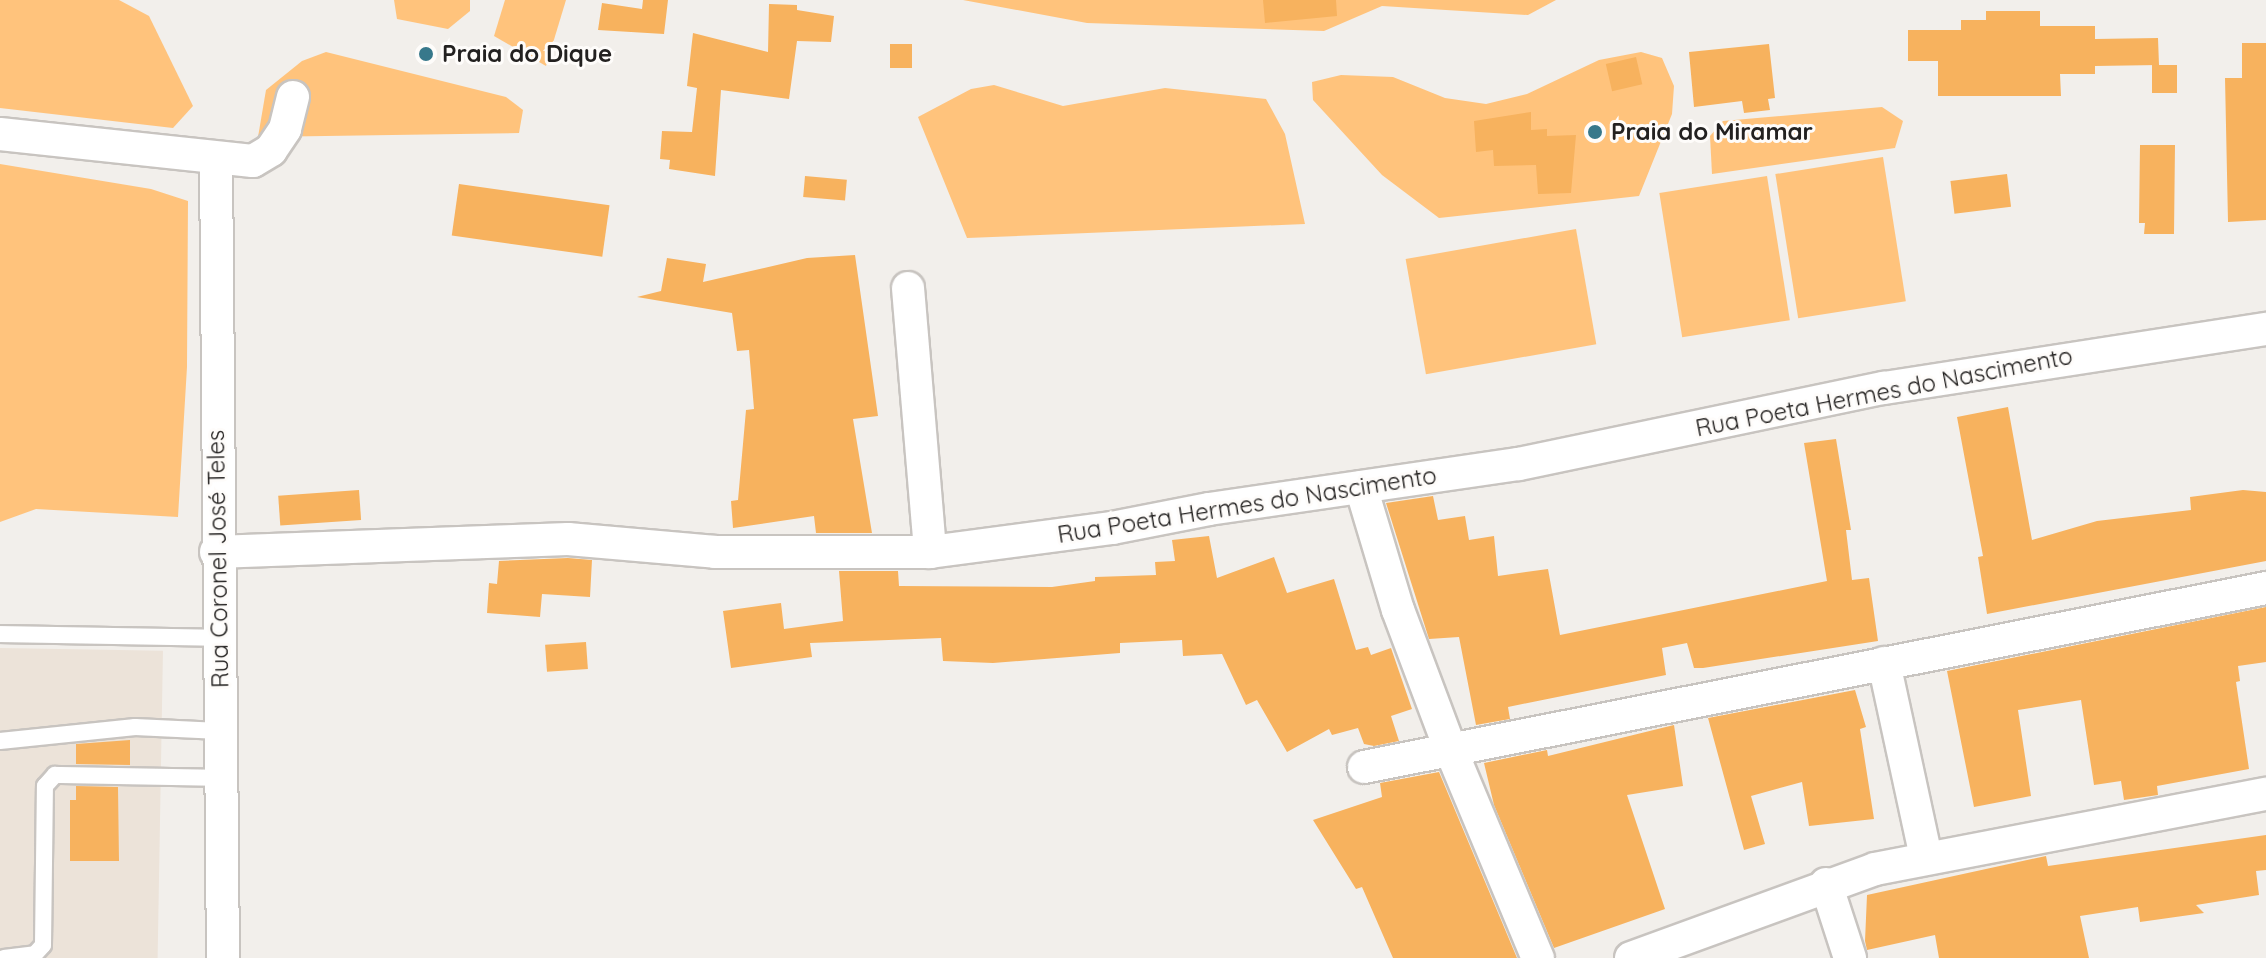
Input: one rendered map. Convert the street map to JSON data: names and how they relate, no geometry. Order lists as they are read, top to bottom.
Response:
{
  "streets": {
    "street": ["Rua Poeta Hermes do Nascimento", "Rua Coronel José Teles"]
  },
  "crossings": [
    ["Rua Poeta Hermes do Nascimento", "Rua Coronel José Teles"]
  ],
  "places": ["Praia do Dique", "Praia do Miramar"]
}
